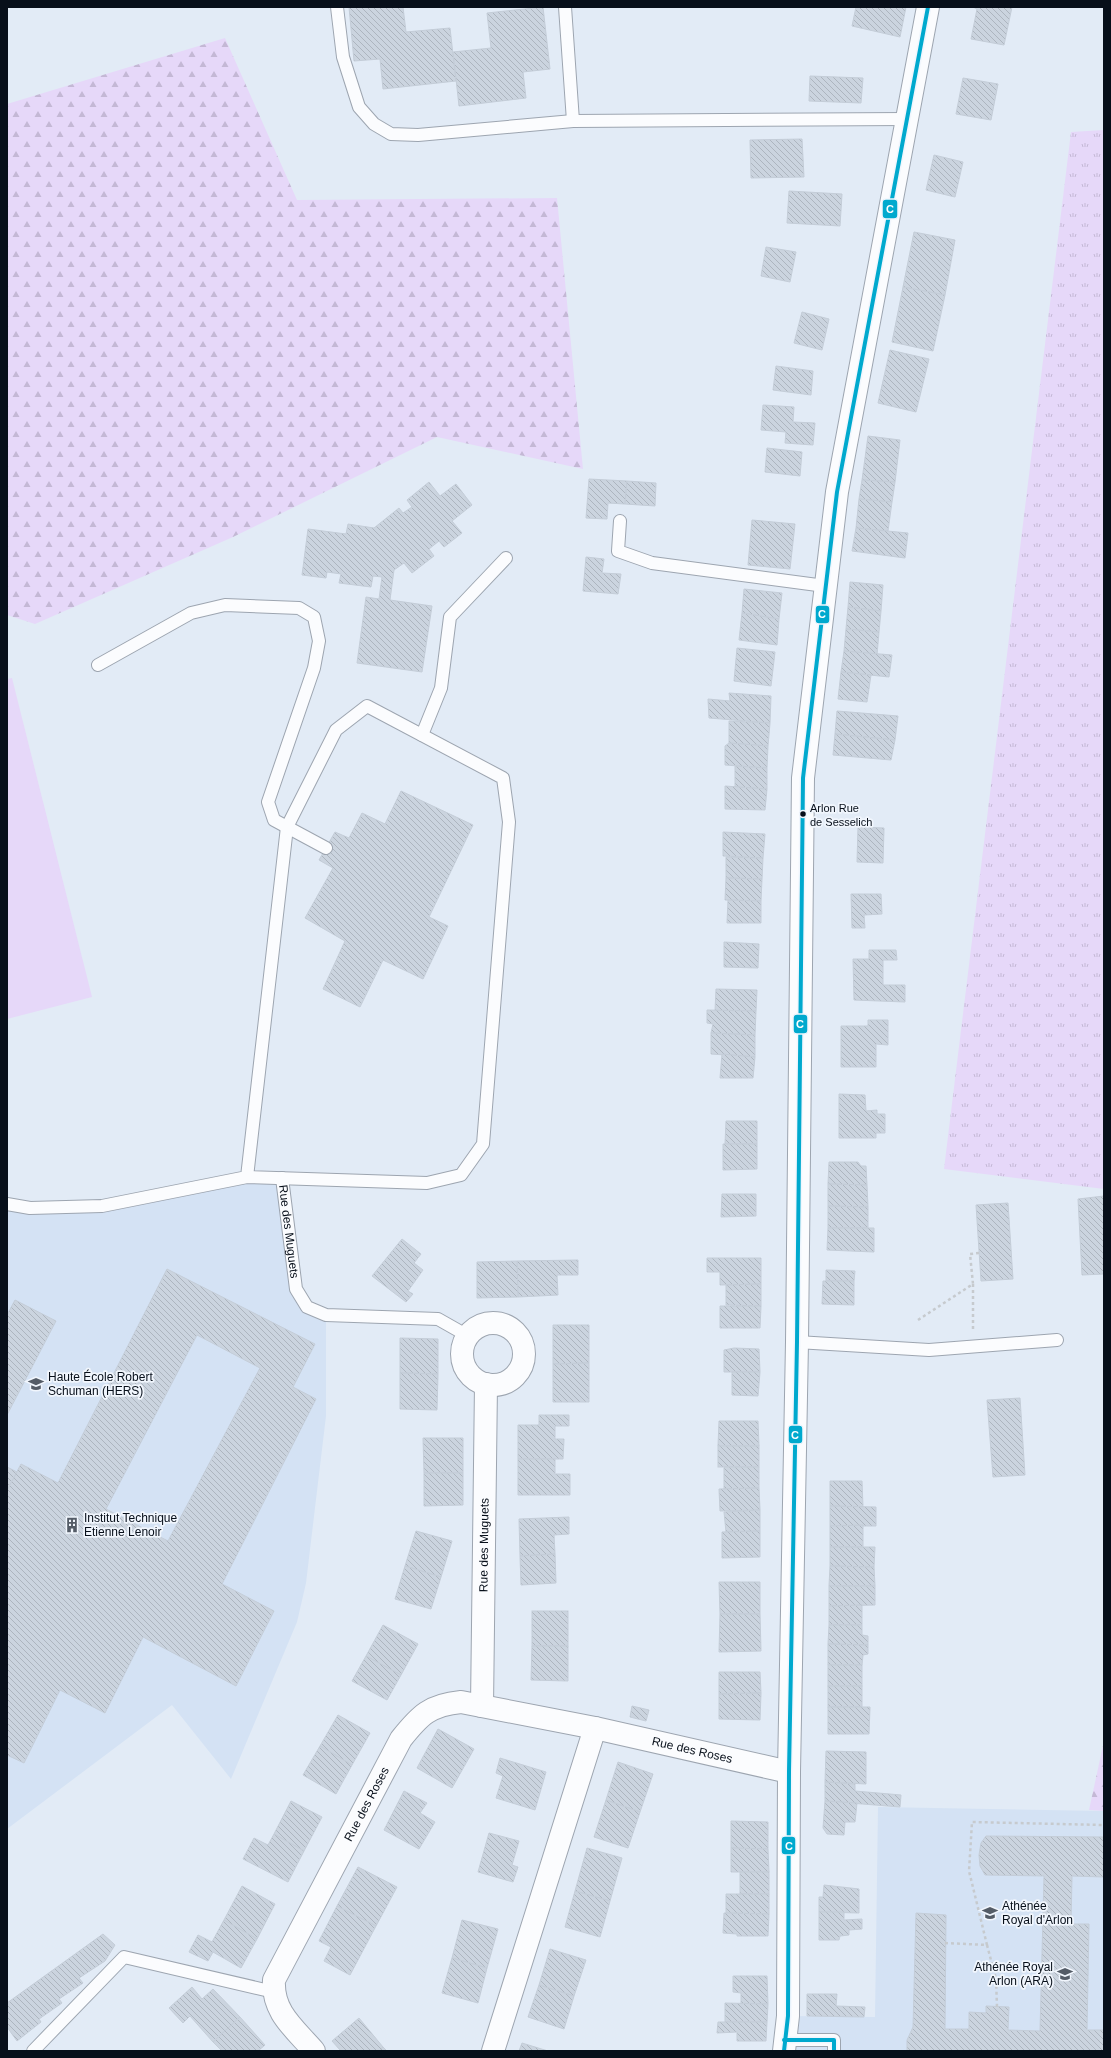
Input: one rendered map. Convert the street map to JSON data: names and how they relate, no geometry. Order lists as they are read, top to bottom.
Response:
{
  "streets": {
    "street": ["Rue des Muguets", "Rue des Roses"]
  },
  "crossings": [
    ["Rue des Muguets", "Rue des Roses"]
  ],
  "places": {
    "other": ["Arlon Rue de Sesselich"],
    "school or university": ["Haute École Robert Schuman (HERS)", "Athénée Royal d'Arlon", "Athénée Royal Arlon (ARA)"],
    "building": ["Institut Technique Etienne Lenoir"]
  },
  "lines": ["transit line C"]
}
